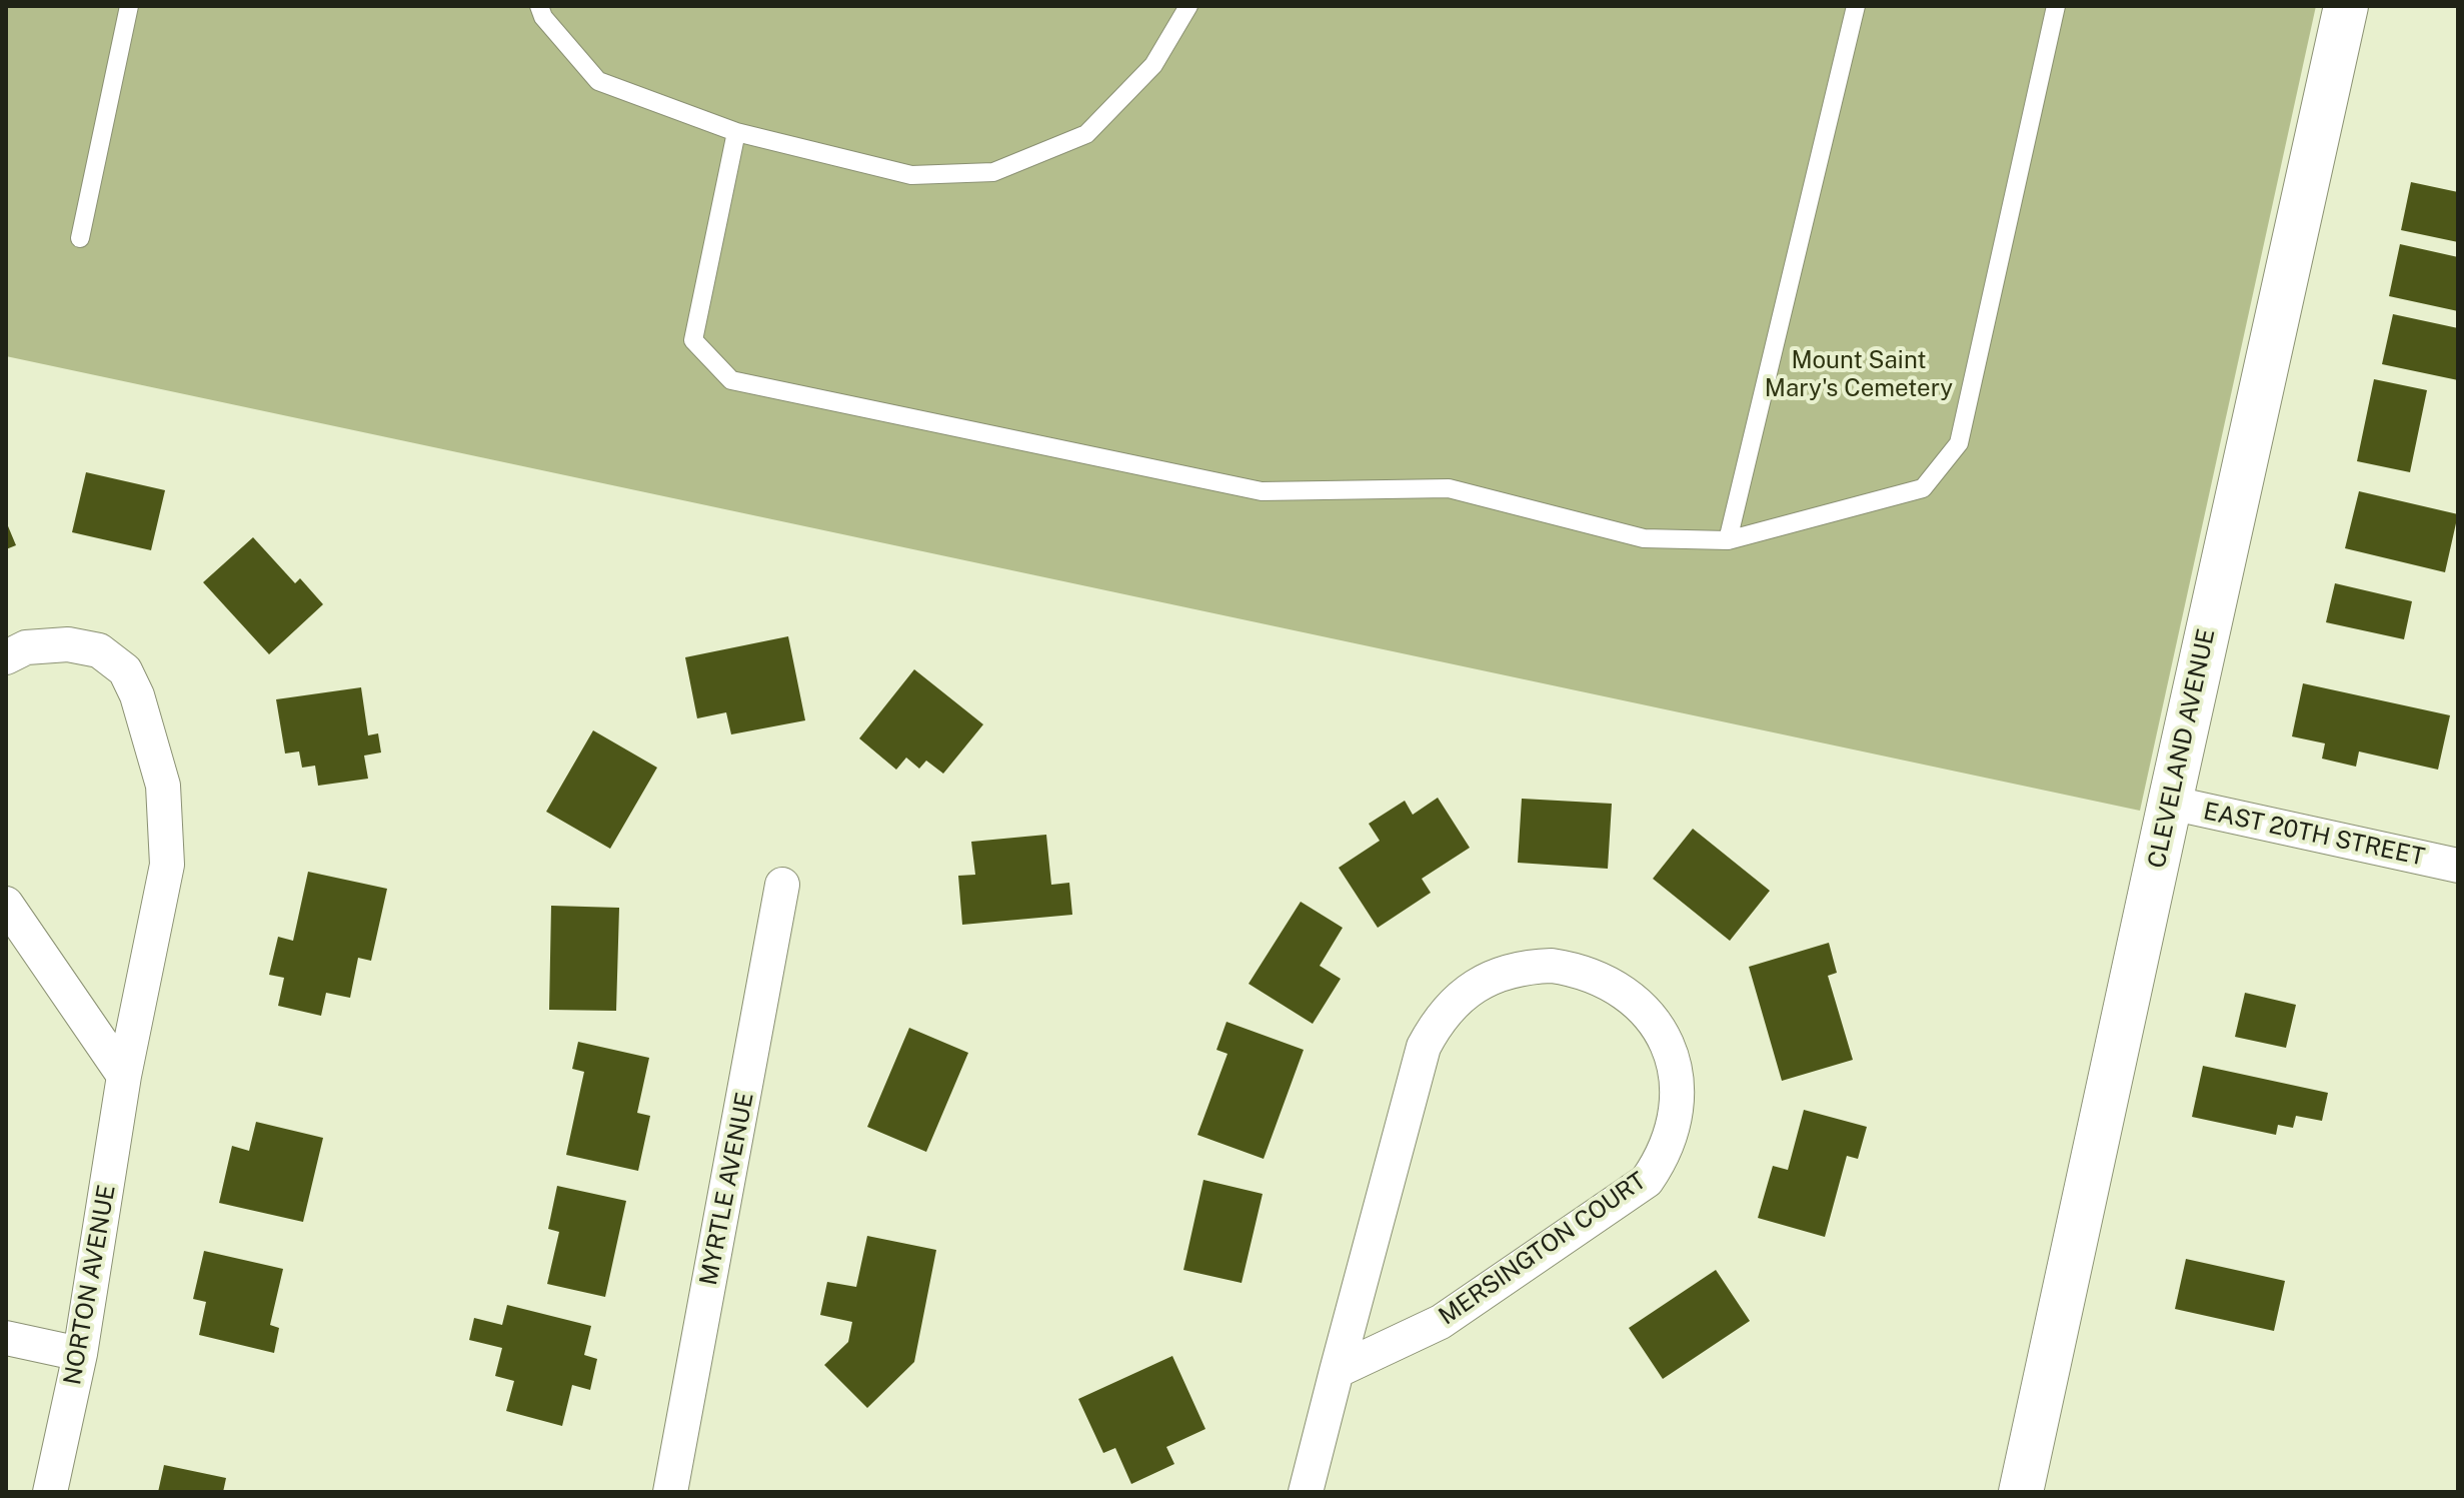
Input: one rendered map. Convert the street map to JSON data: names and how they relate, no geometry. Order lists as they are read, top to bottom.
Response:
{
  "streets": {
    "main road": ["CLEVELAND AVENUE"],
    "street": [
      "EAST 20TH STREET",
      "MYRTLE AVENUE",
      "MERSINGTON COURT",
      "NORTON AVENUE"
    ]
  },
  "crossings": [
    ["CLEVELAND AVENUE", "EAST 20TH STREET"]
  ],
  "parks": ["Mount Saint Mary's Cemetery"]
}
